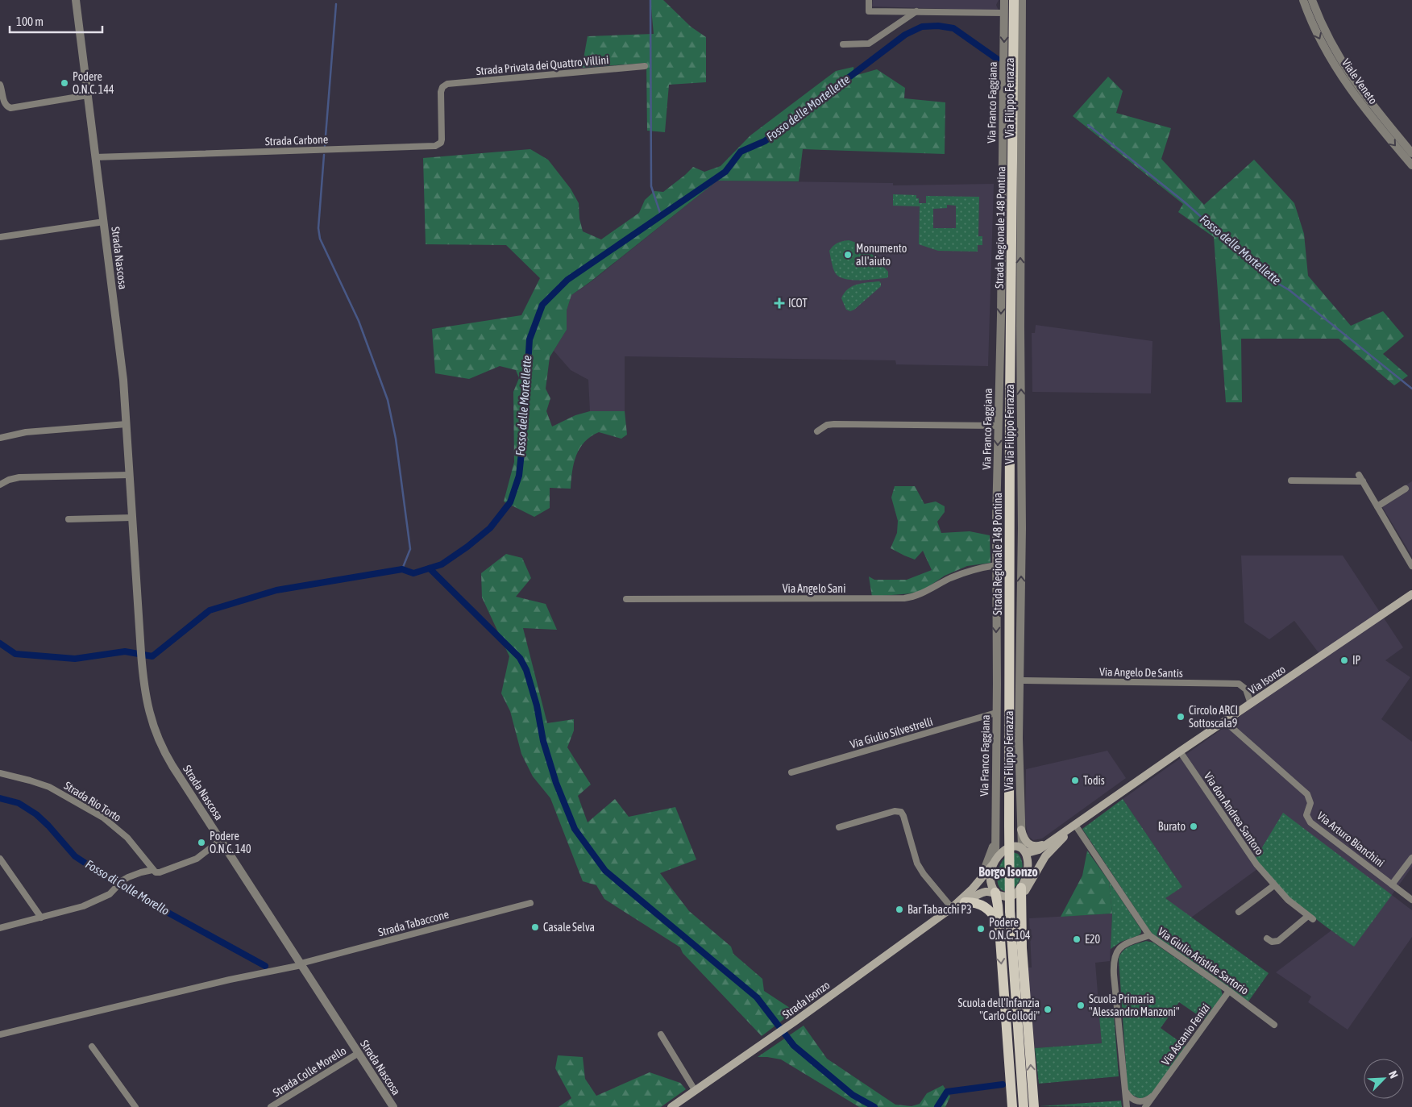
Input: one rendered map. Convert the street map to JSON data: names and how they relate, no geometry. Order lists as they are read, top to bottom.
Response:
{
  "streets": {
    "main road": ["Strada Regionale 148 Pontina", "Via Isonzo", "Strada Isonzo"],
    "street": [
      "Strada Privata dei Quattro Villini",
      "Viale Veneto",
      "Via Filippo Ferrazza",
      "Via Franco Faggiana",
      "Strada Carbone",
      "Strada Nascosa",
      "Via Angelo Sani",
      "Via Angelo De Santis",
      "Via Giulio Silvestrelli",
      "Strada Rio Torto",
      "Via don Andrea Santoro",
      "Via Arturo Bianchini",
      "Strada Tabaccone",
      "Via Giulio Aristide Sartorio",
      "Via Ascanio Fenizi",
      "Strada Colle Morello"
    ]
  },
  "crossings": [
    ["Strada Privata dei Quattro Villini", "Strada Carbone"],
    ["Via Filippo Ferrazza", "Via Franco Faggiana"],
    ["Via Filippo Ferrazza", "Via Angelo De Santis"],
    ["Via Franco Faggiana", "Via Angelo Sani"],
    ["Via Franco Faggiana", "Via Giulio Silvestrelli"],
    ["Strada Carbone", "Strada Nascosa"],
    ["Strada Nascosa", "Strada Tabaccone"],
    ["Strada Nascosa", "Strada Colle Morello"],
    ["Via Angelo De Santis", "Via Isonzo"],
    ["Via Isonzo", "Via don Andrea Santoro"],
    ["Via Isonzo", "Via Arturo Bianchini"],
    ["Via Isonzo", "Via Giulio Aristide Sartorio"],
    ["Via Giulio Aristide Sartorio", "Via Ascanio Fenizi"]
  ],
  "one_way": ["Via Filippo Ferrazza", "Via Franco Faggiana"],
  "districts": ["Borgo Isonzo"],
  "water": ["Fosso delle Mortellette", "Fosso di Colle Morello"],
  "places": {
    "other": [
      "Podere O.N.C. 144",
      "Monumento all'aiuto",
      "IP",
      "Circolo ARCI Sottoscala9",
      "Todis",
      "Burato",
      "Podere O.N.C. 140",
      "Bar Tabacchi P3",
      "Casale Selva",
      "Podere O.N.C. 104",
      "E20",
      "Scuola Primaria \"Alessandro Manzoni\"",
      "Scuola dell'Infanzia \"Carlo Collodi\""
    ],
    "health": ["ICOT"]
  },
  "scale_bar": "100 m",
  "north": "top right"
}
